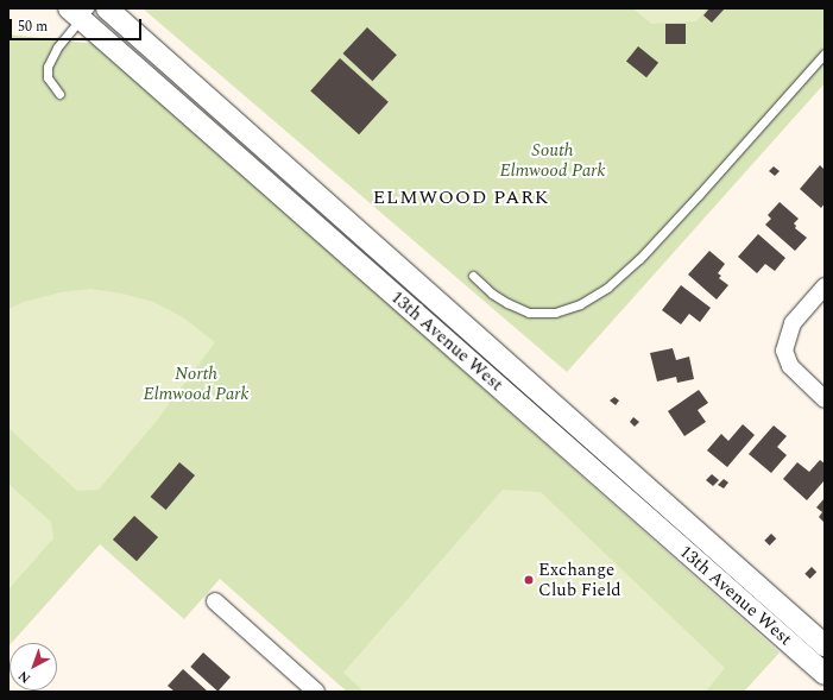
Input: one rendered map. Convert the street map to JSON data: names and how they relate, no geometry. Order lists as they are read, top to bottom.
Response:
{
  "streets": {
    "street": ["13th Avenue West"]
  },
  "districts": ["ELMWOOD PARK"],
  "parks": ["South Elmwood Park", "North Elmwood Park"],
  "places": ["Exchange Club Field"],
  "scale_bar": "50 m",
  "north": "bottom left"
}
